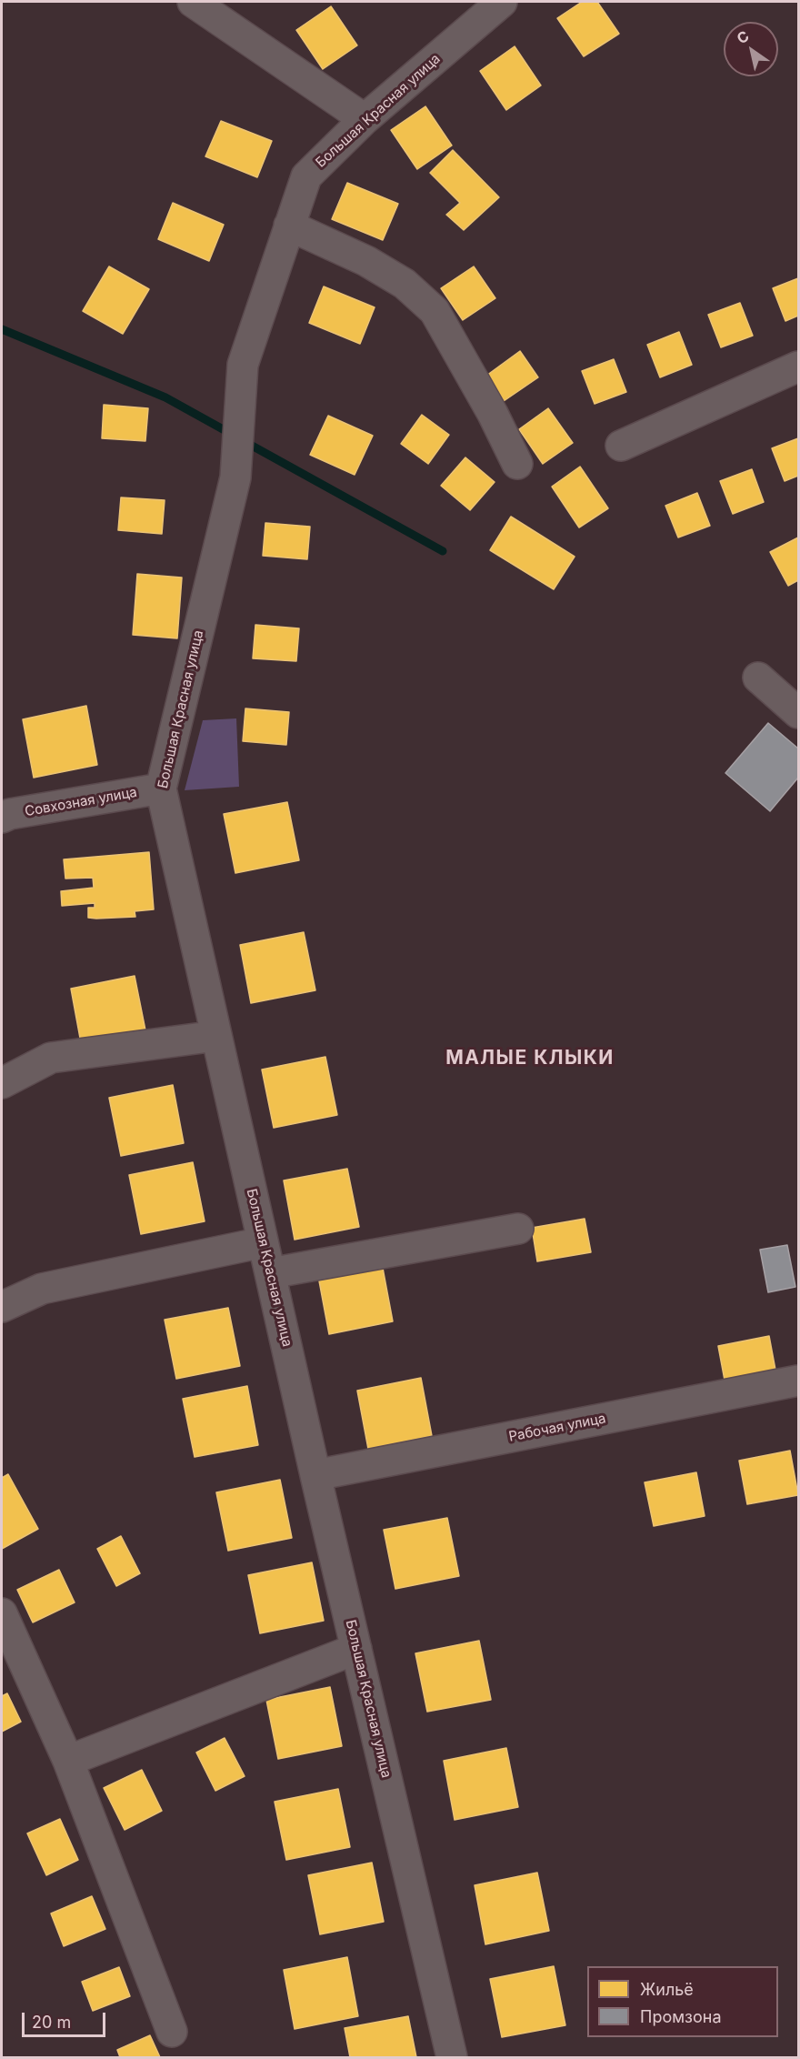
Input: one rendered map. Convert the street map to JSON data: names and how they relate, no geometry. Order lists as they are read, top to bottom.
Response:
{
  "streets": {
    "street": ["Большая Красная улица", "Совхозная улица", "Рабочая улица"]
  },
  "crossings": [
    ["Большая Красная улица", "Совхозная улица"],
    ["Большая Красная улица", "Рабочая улица"]
  ],
  "districts": ["МАЛЫЕ КЛЫКИ"],
  "legend": ["Жильё", "Промзона"],
  "scale_bar": "20 m",
  "north": "top left"
}
